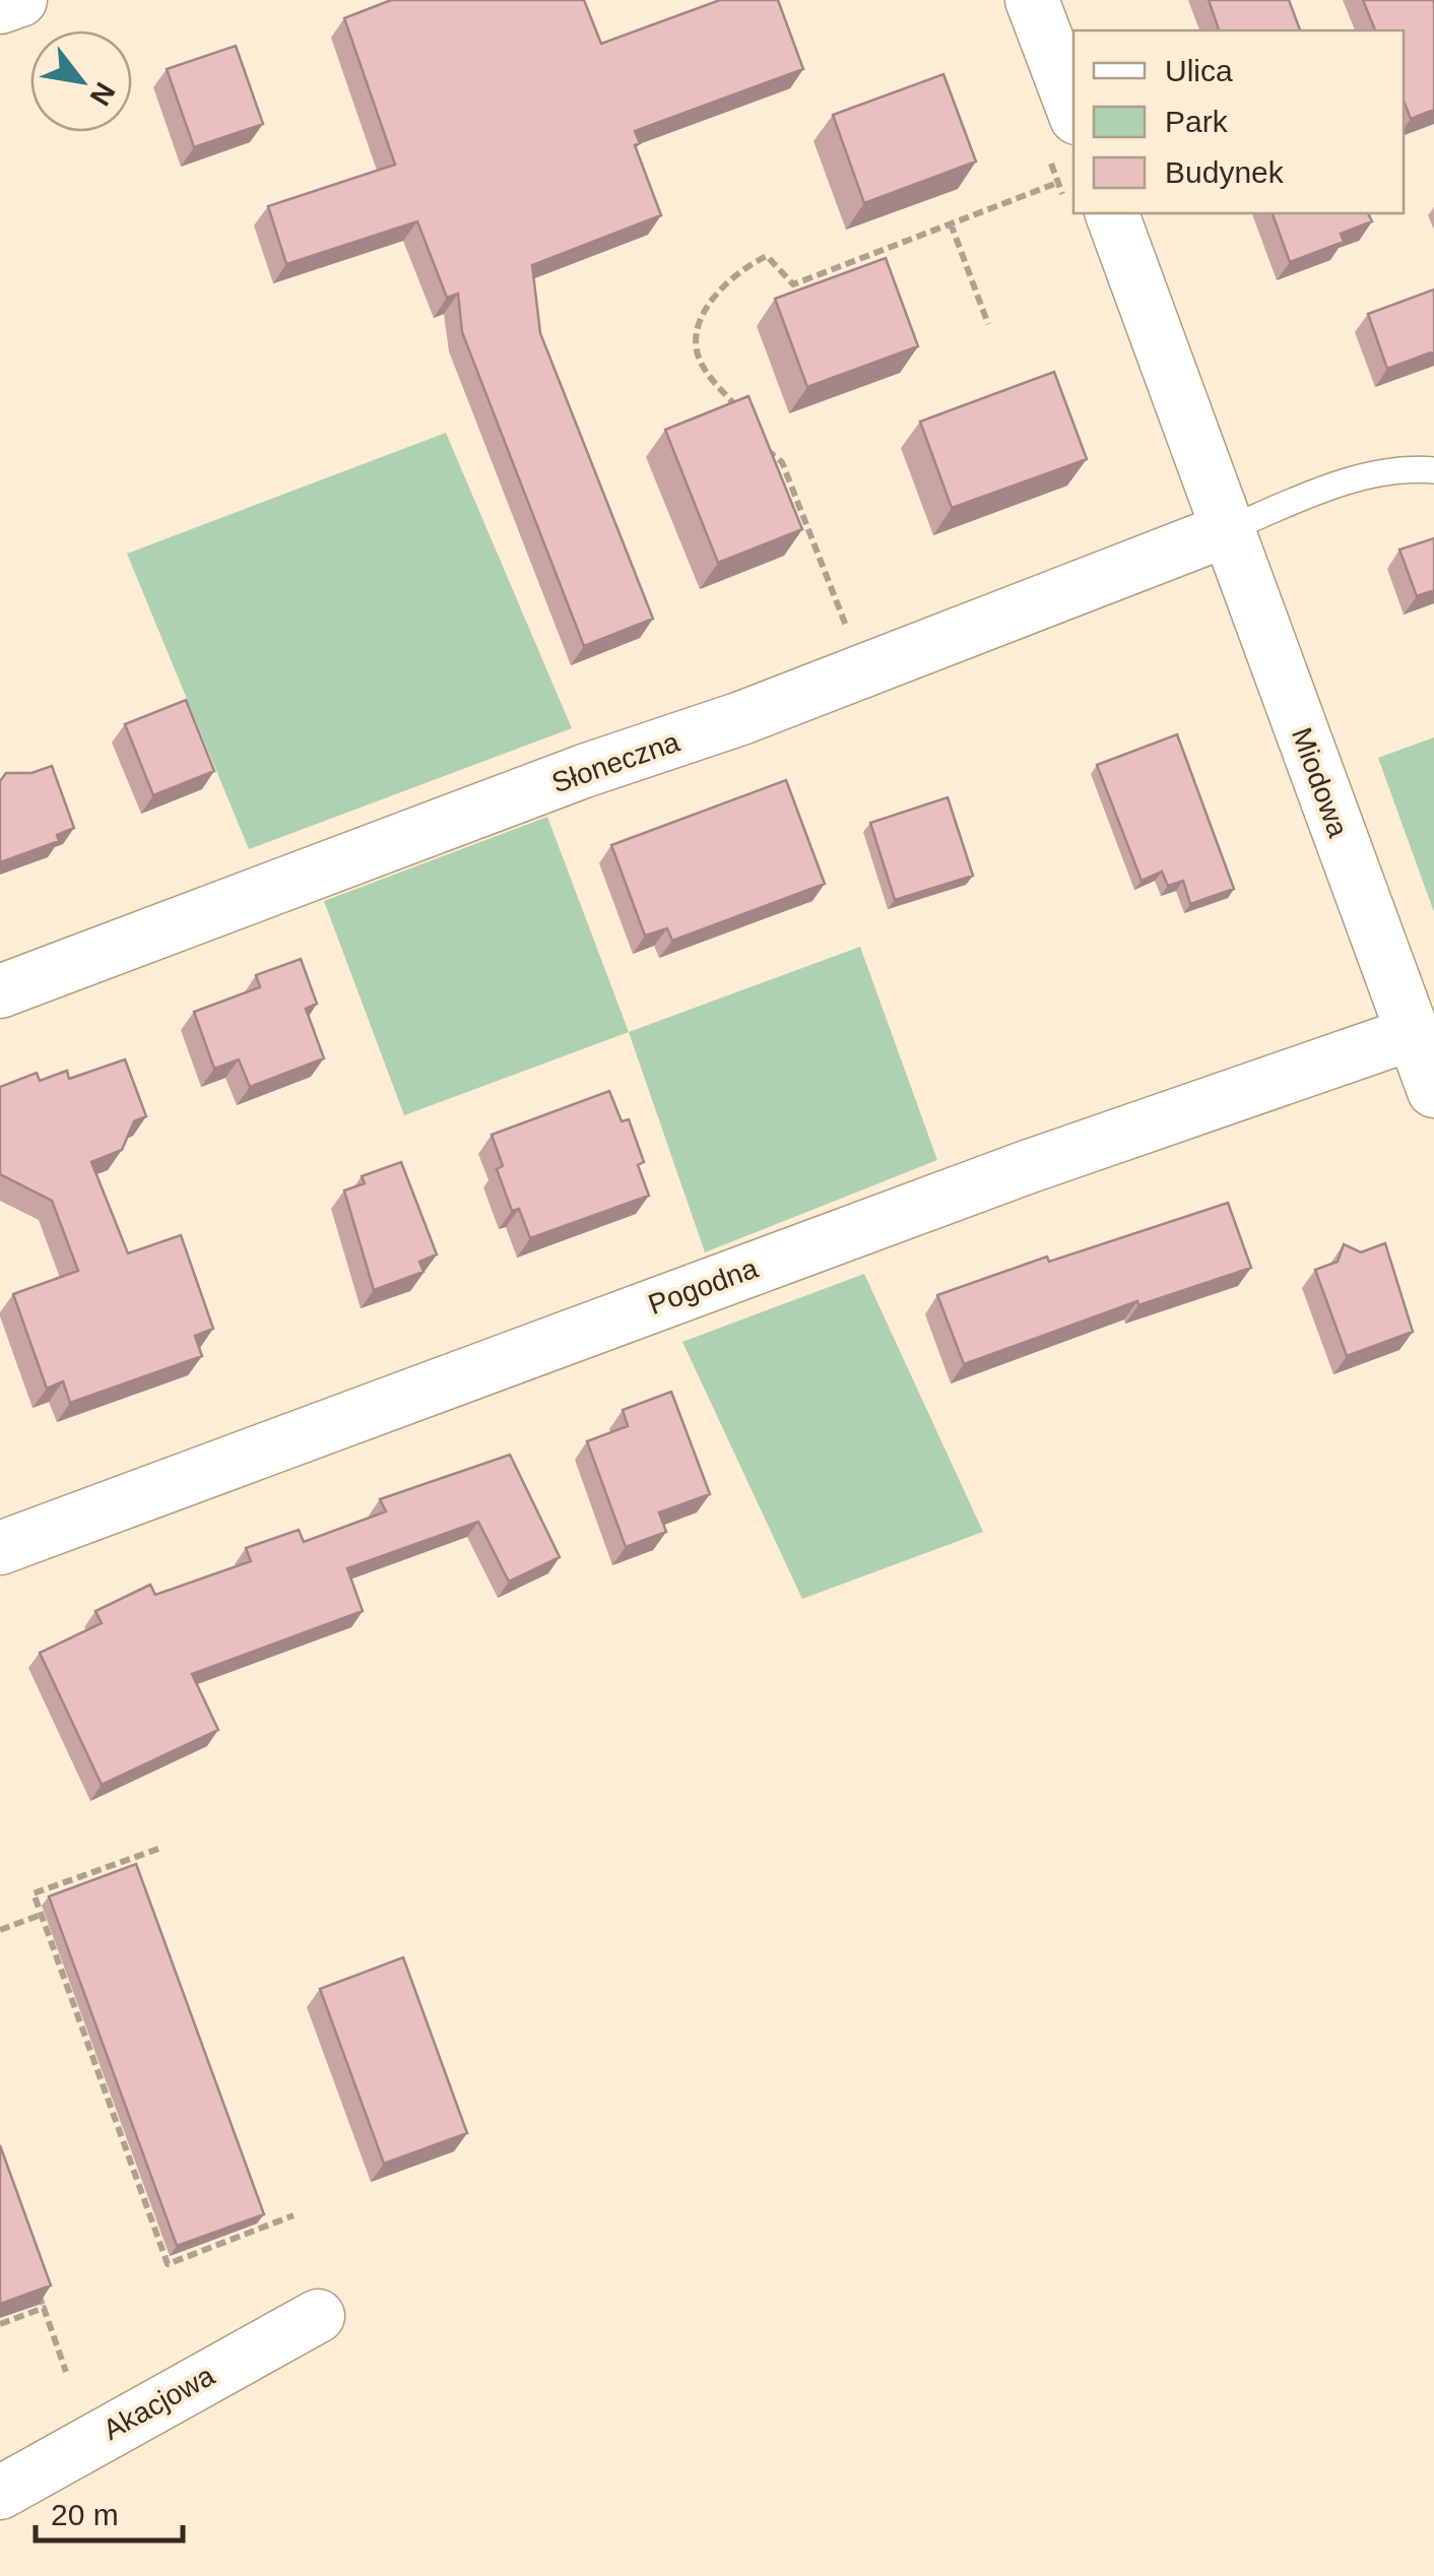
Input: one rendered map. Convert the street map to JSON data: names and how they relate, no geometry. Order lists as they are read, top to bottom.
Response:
{
  "streets": {
    "street": [
      "Słoneczna",
      "Miodowa",
      "Pogodna",
      "Akacjowa"
    ]
  },
  "crossings": [
    ["Słoneczna", "Miodowa"],
    ["Miodowa", "Pogodna"]
  ],
  "legend": ["Ulica", "Park", "Budynek"],
  "scale_bar": "20 m",
  "north": "bottom right"
}
